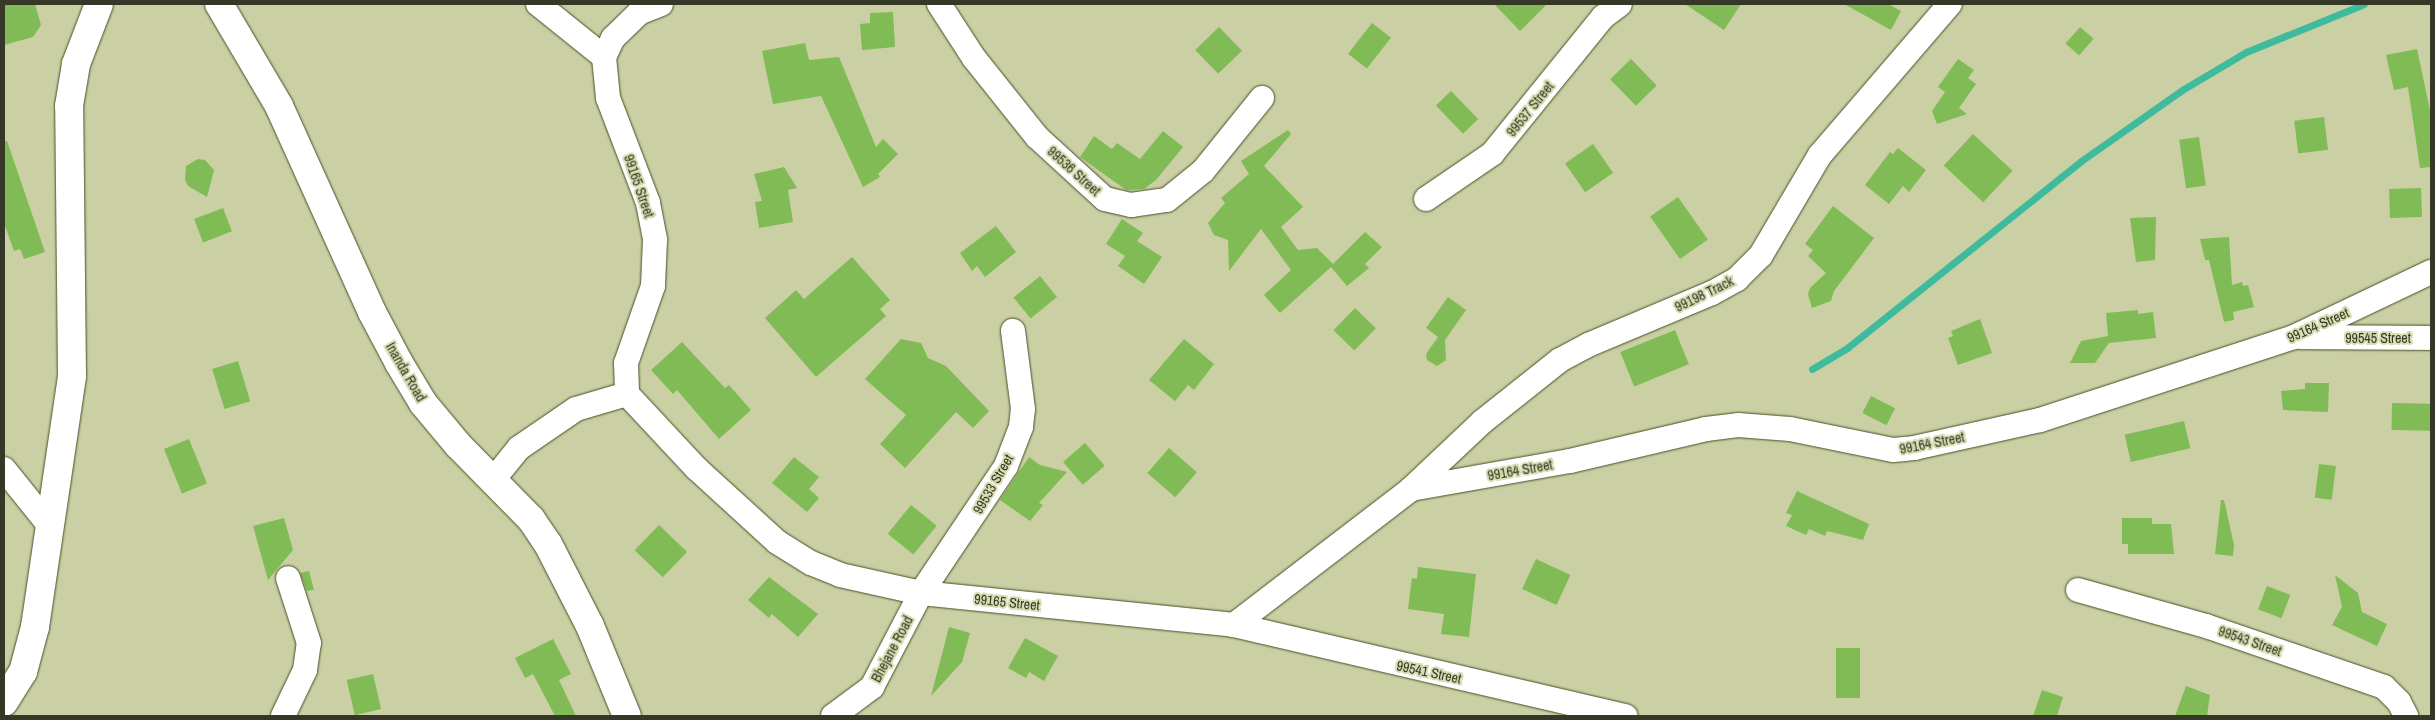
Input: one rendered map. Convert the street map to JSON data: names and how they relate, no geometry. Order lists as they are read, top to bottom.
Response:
{
  "streets": {
    "street": [
      "99537 Street",
      "99536 Street",
      "99165 Street",
      "99198 Track",
      "99164 Street",
      "99545 Street",
      "Inanda Road",
      "99533 Street",
      "99543 Street",
      "Bhejane Road",
      "99541 Street"
    ]
  },
  "crossings": [
    ["99165 Street", "99533 Street"],
    ["99165 Street", "Bhejane Road"],
    ["99165 Street", "99541 Street"],
    ["99198 Track", "99164 Street"],
    ["99164 Street", "99545 Street"],
    ["99533 Street", "Bhejane Road"]
  ]
}
